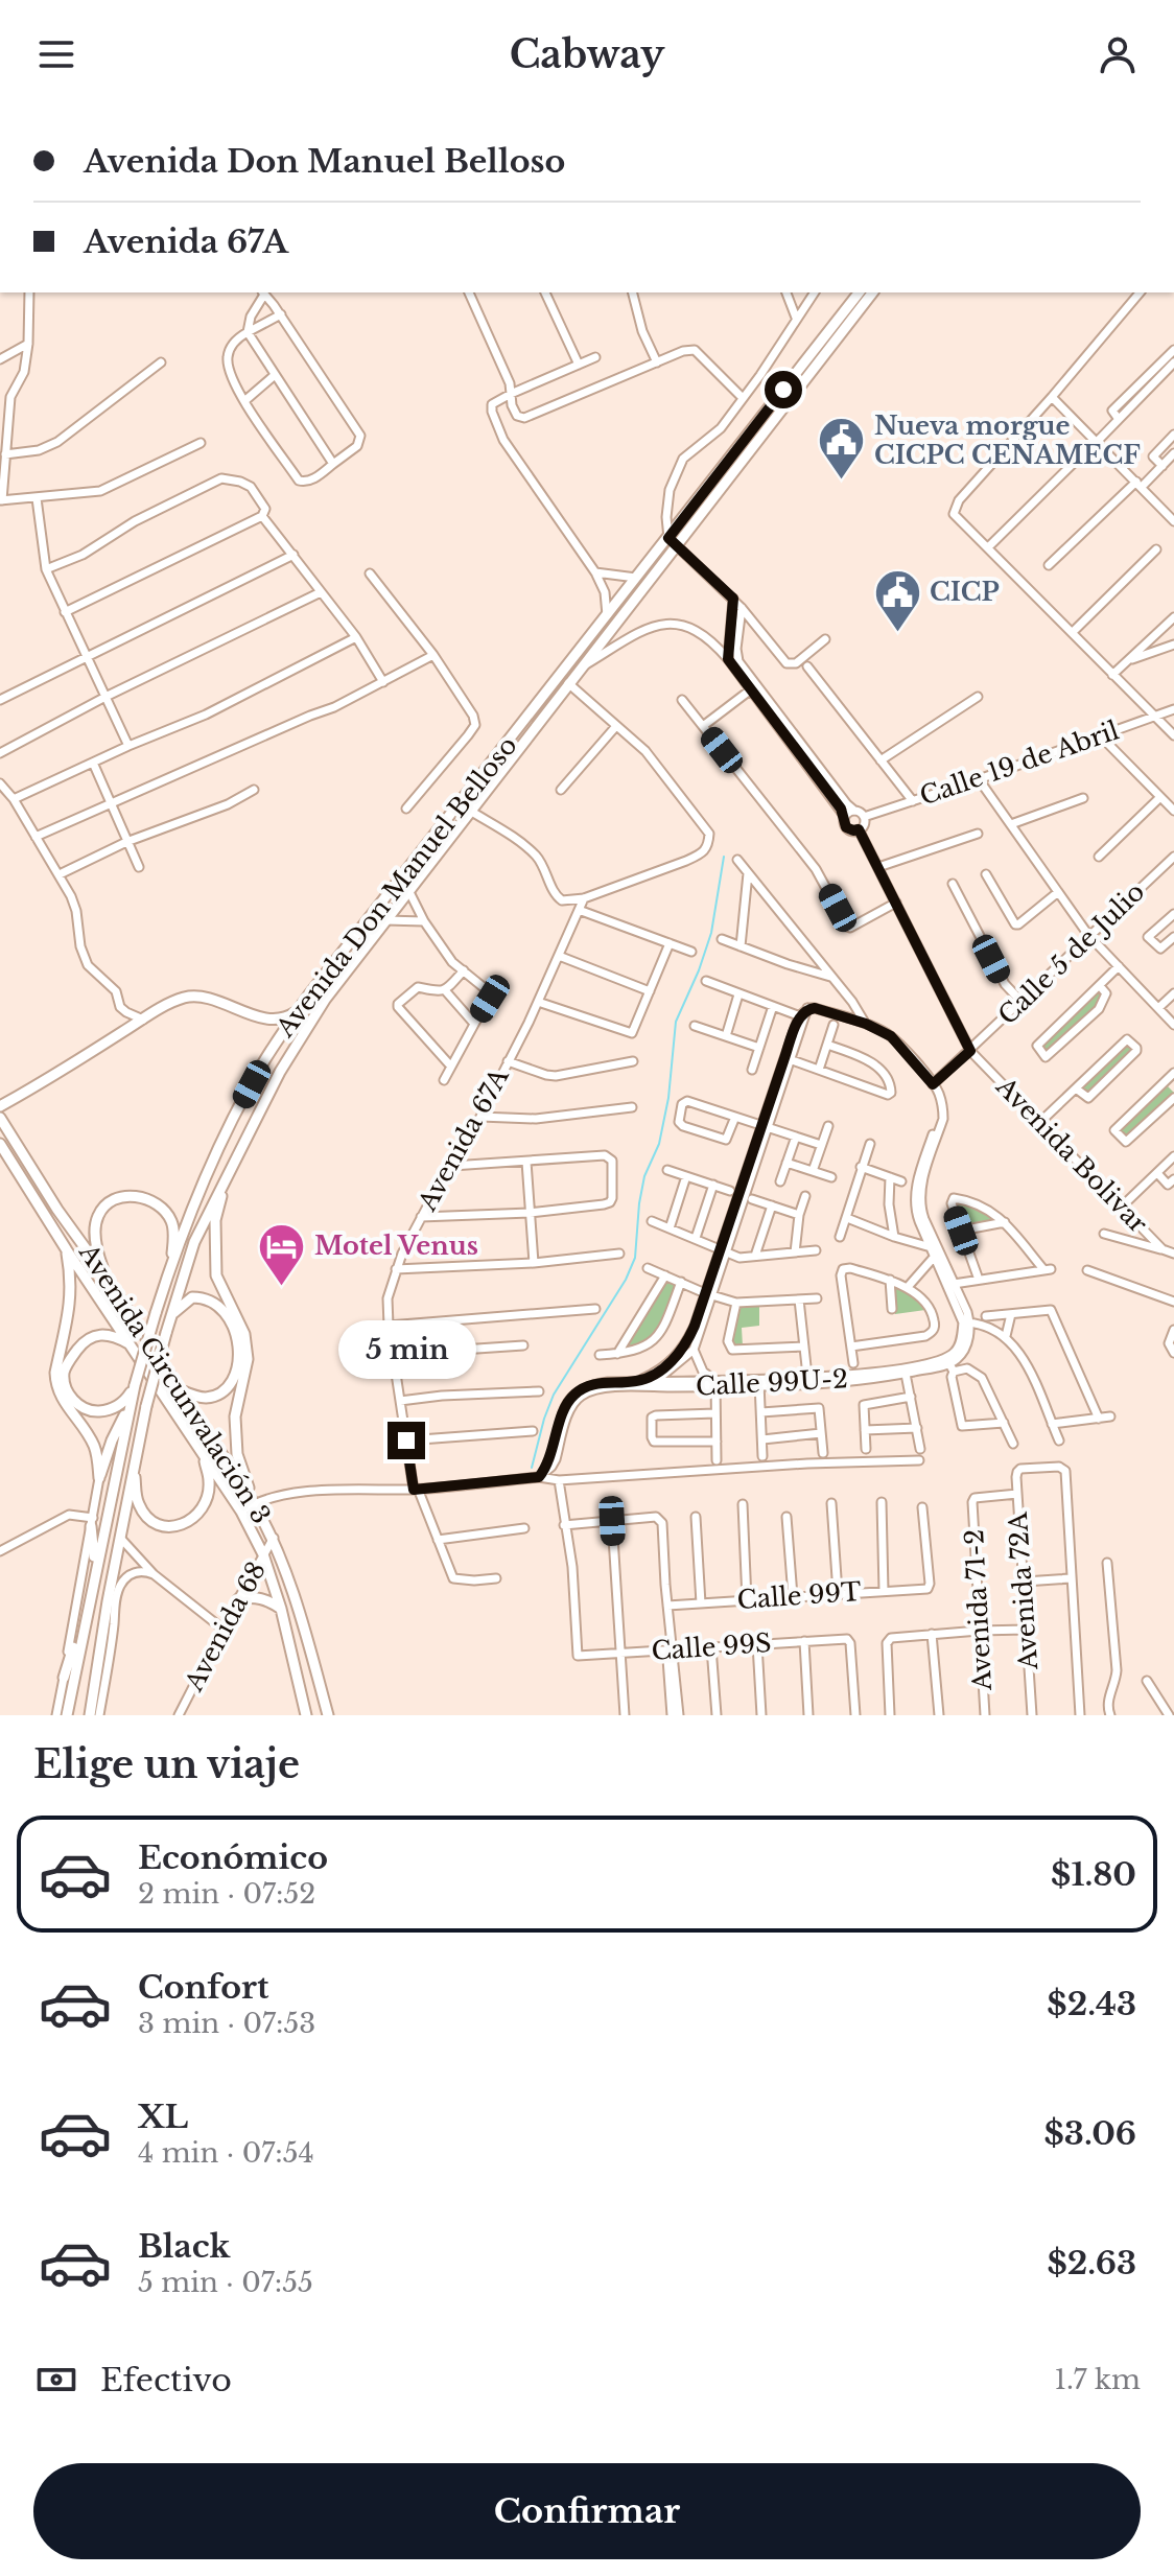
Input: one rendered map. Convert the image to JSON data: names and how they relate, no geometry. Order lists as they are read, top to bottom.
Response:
{
  "streets": {
    "main road": ["Avenida Don Manuel Belloso", "Avenida Circunvalación 3"],
    "street": [
      "Calle 19 de Abril",
      "Calle 5 de Julio",
      "Avenida 67A",
      "Avenida Bolivar",
      "Calle 99U-2",
      "Avenida 72A",
      "Calle 99T",
      "Avenida 71-2",
      "Avenida 68",
      "Calle 99S"
    ]
  },
  "crossings": [
    ["Calle 19 de Abril", "Avenida Bolivar"],
    ["Calle 5 de Julio", "Avenida Bolivar"],
    ["Avenida Circunvalación 3", "Avenida 68"],
    ["Avenida 72A", "Avenida 71-2"],
    ["Calle 99T", "Avenida 71-2"]
  ],
  "places": {
    "public building": ["Nueva morgue CICPC CENAMECF", "CICP"],
    "hotel": ["Motel Venus"]
  },
  "page": {
    "header": "Cabway",
    "banner": ["Avenida Don Manuel Belloso", "Avenida 67A"],
    "bubble": "5 min",
    "heading": "Elige un viaje",
    "list": [
      {
        "name": "Económico",
        "note": "2 min · 07:52",
        "value": "$1.80"
      },
      {
        "name": "Confort",
        "note": "3 min · 07:53",
        "value": "$2.43"
      },
      {
        "name": "XL",
        "note": "4 min · 07:54",
        "value": "$3.06"
      },
      {
        "name": "Black",
        "note": "5 min · 07:55",
        "value": "$2.63"
      }
    ],
    "pay": ["Efectivo", "1.7 km"],
    "buttons": "Confirmar"
  }
}
